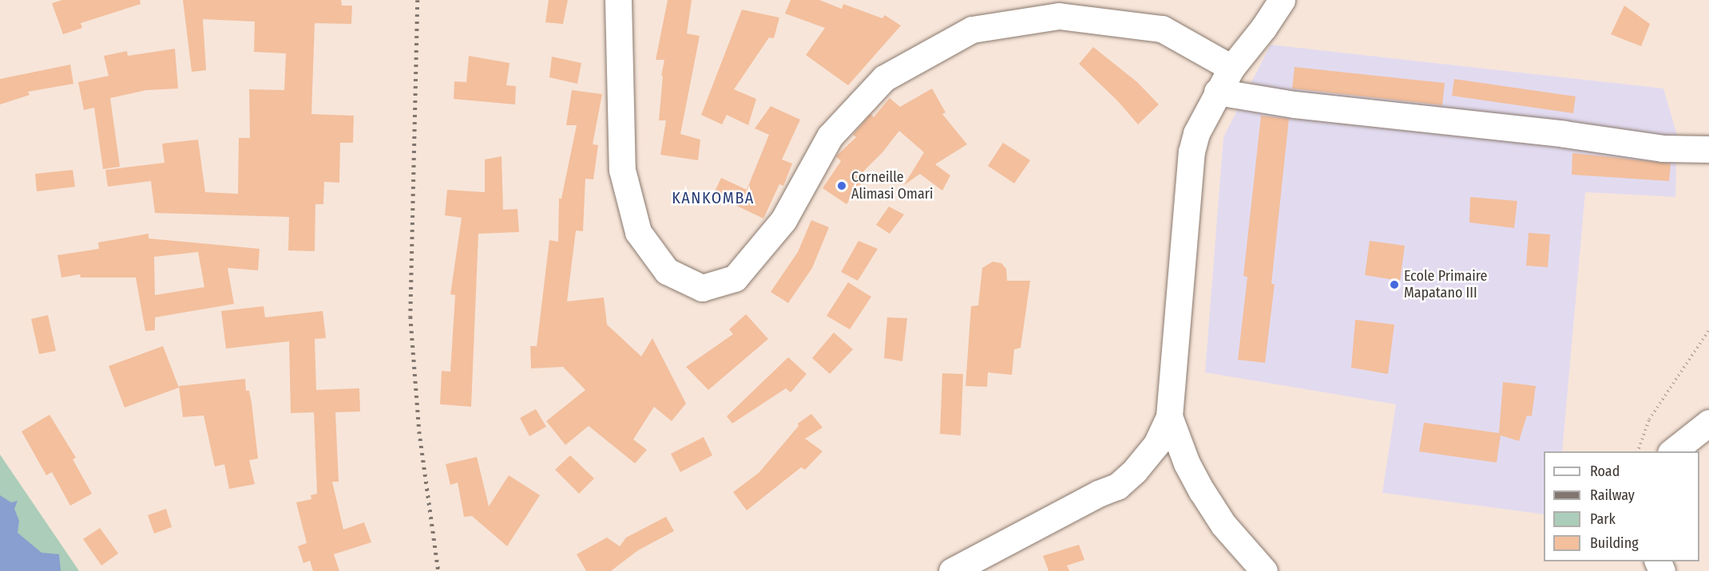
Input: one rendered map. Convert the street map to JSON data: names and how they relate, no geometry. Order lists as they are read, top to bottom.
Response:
{
  "districts": ["KANKOMBA"],
  "places": ["Corneille Alimasi Omari", "Ecole Primaire Mapatano III"],
  "legend": [
    "Road",
    "Railway",
    "Park",
    "Building"
  ]
}
